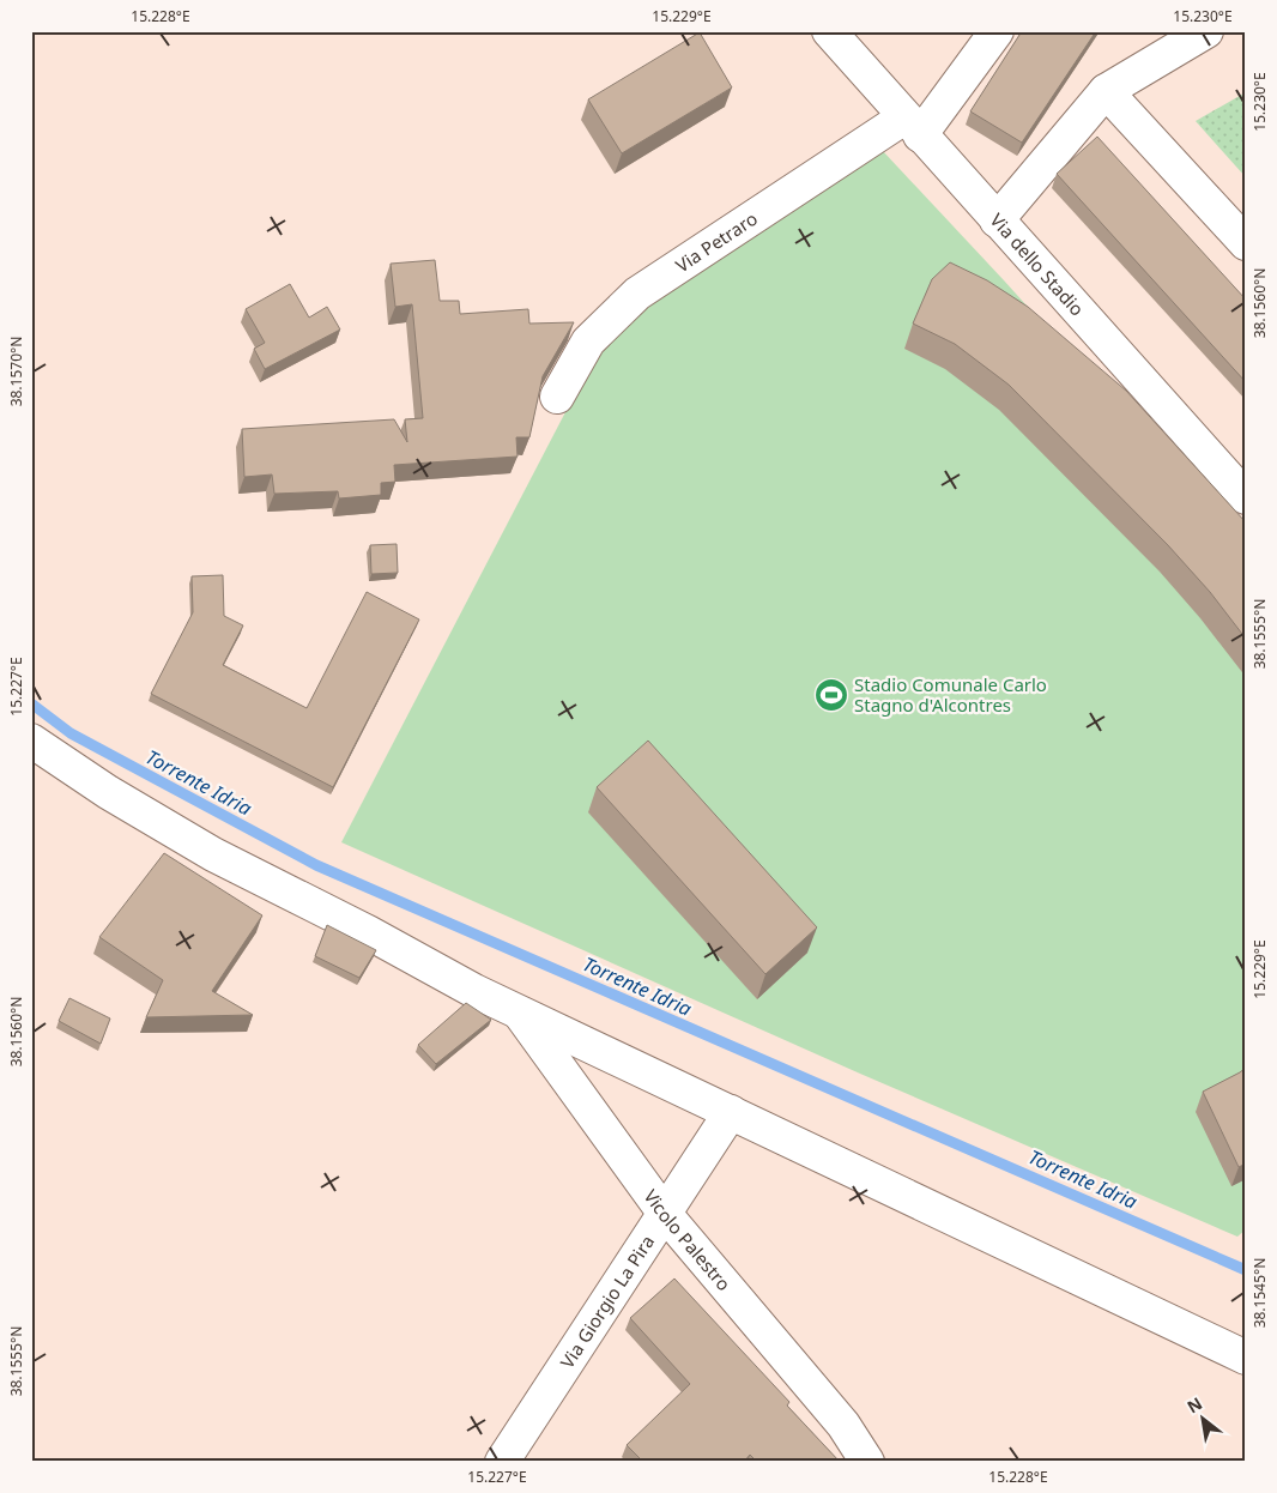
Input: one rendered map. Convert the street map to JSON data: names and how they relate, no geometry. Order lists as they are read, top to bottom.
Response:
{
  "streets": {
    "street": [
      "Via Petraro",
      "Via dello Stadio",
      "Vicolo Palestro",
      "Via Giorgio La Pira"
    ]
  },
  "crossings": [
    ["Via Petraro", "Via dello Stadio"],
    ["Vicolo Palestro", "Via Giorgio La Pira"]
  ],
  "water": ["Torrente Idria"],
  "places": {
    "sports": ["Stadio Comunale Carlo Stagno d'Alcontres"]
  },
  "north": "top left",
  "coordinates": [
    "15.228°E",
    "15.229°E",
    "15.230°E",
    "38.1560°N",
    "38.1570°N",
    "38.1555°N",
    "15.227°E",
    "38.1545°N"
  ]
}
